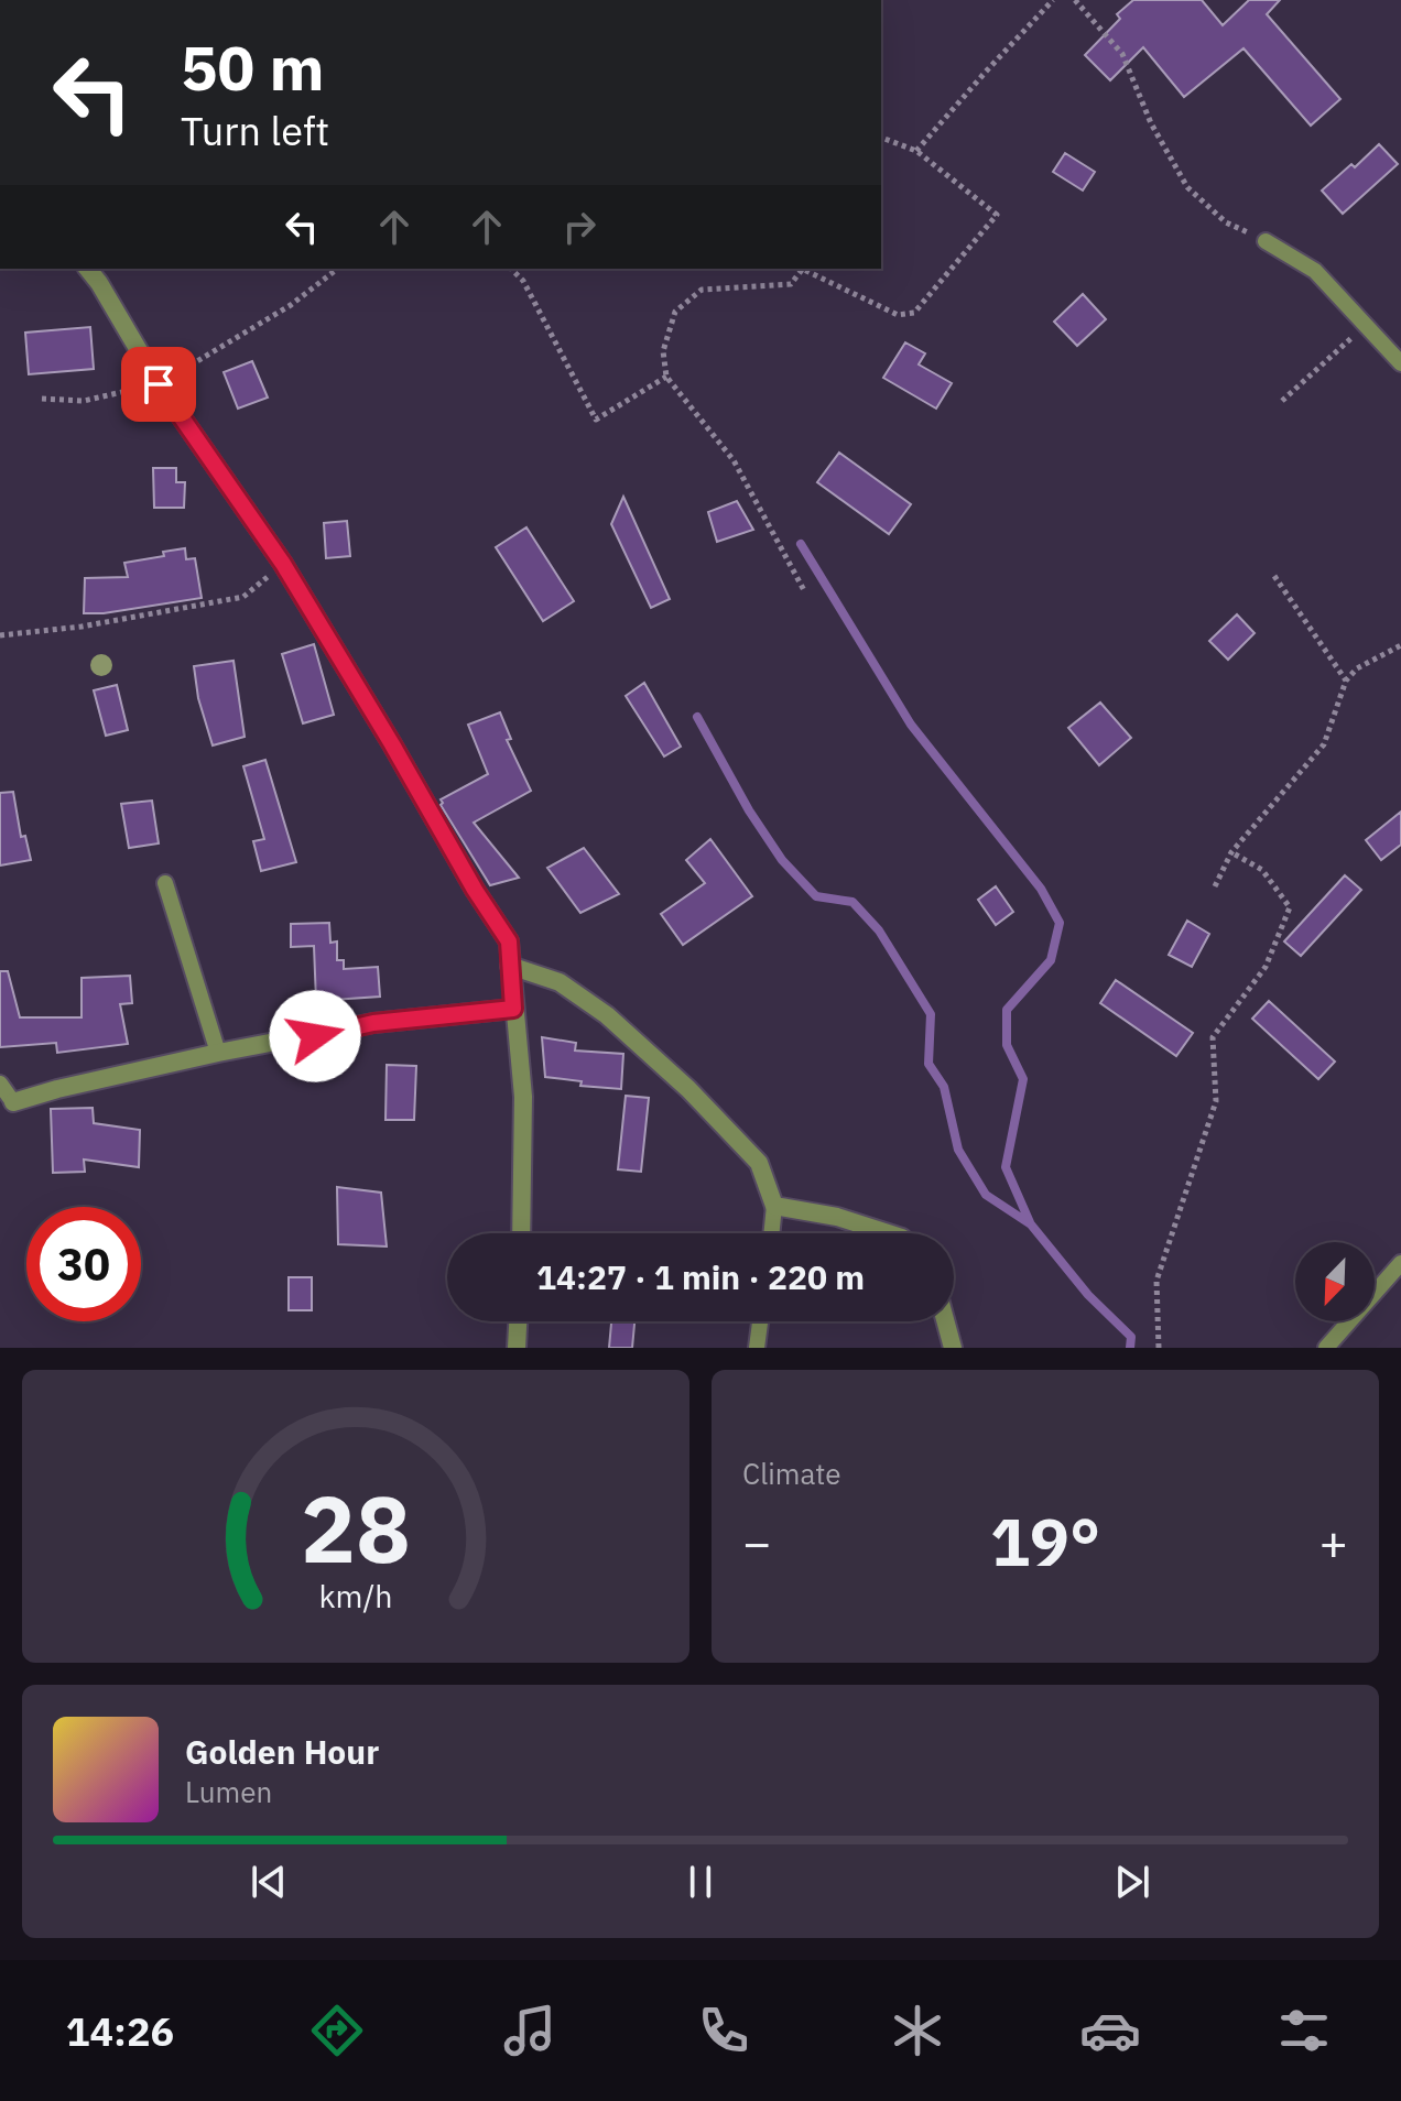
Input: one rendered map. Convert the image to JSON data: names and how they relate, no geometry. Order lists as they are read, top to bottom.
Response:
{
  "north": "bottom left",
  "page": {
    "turn": ["50 m", "Turn left"],
    "limit": "30",
    "trip": "14:27 · 1 min · 220 m",
    "tile": "Climate",
    "heat": ["−", "19°", "+"],
    "song": ["Golden Hour", "Lumen"],
    "tabs": "14:26",
    "gauge": ["28", "km/h"]
  }
}
